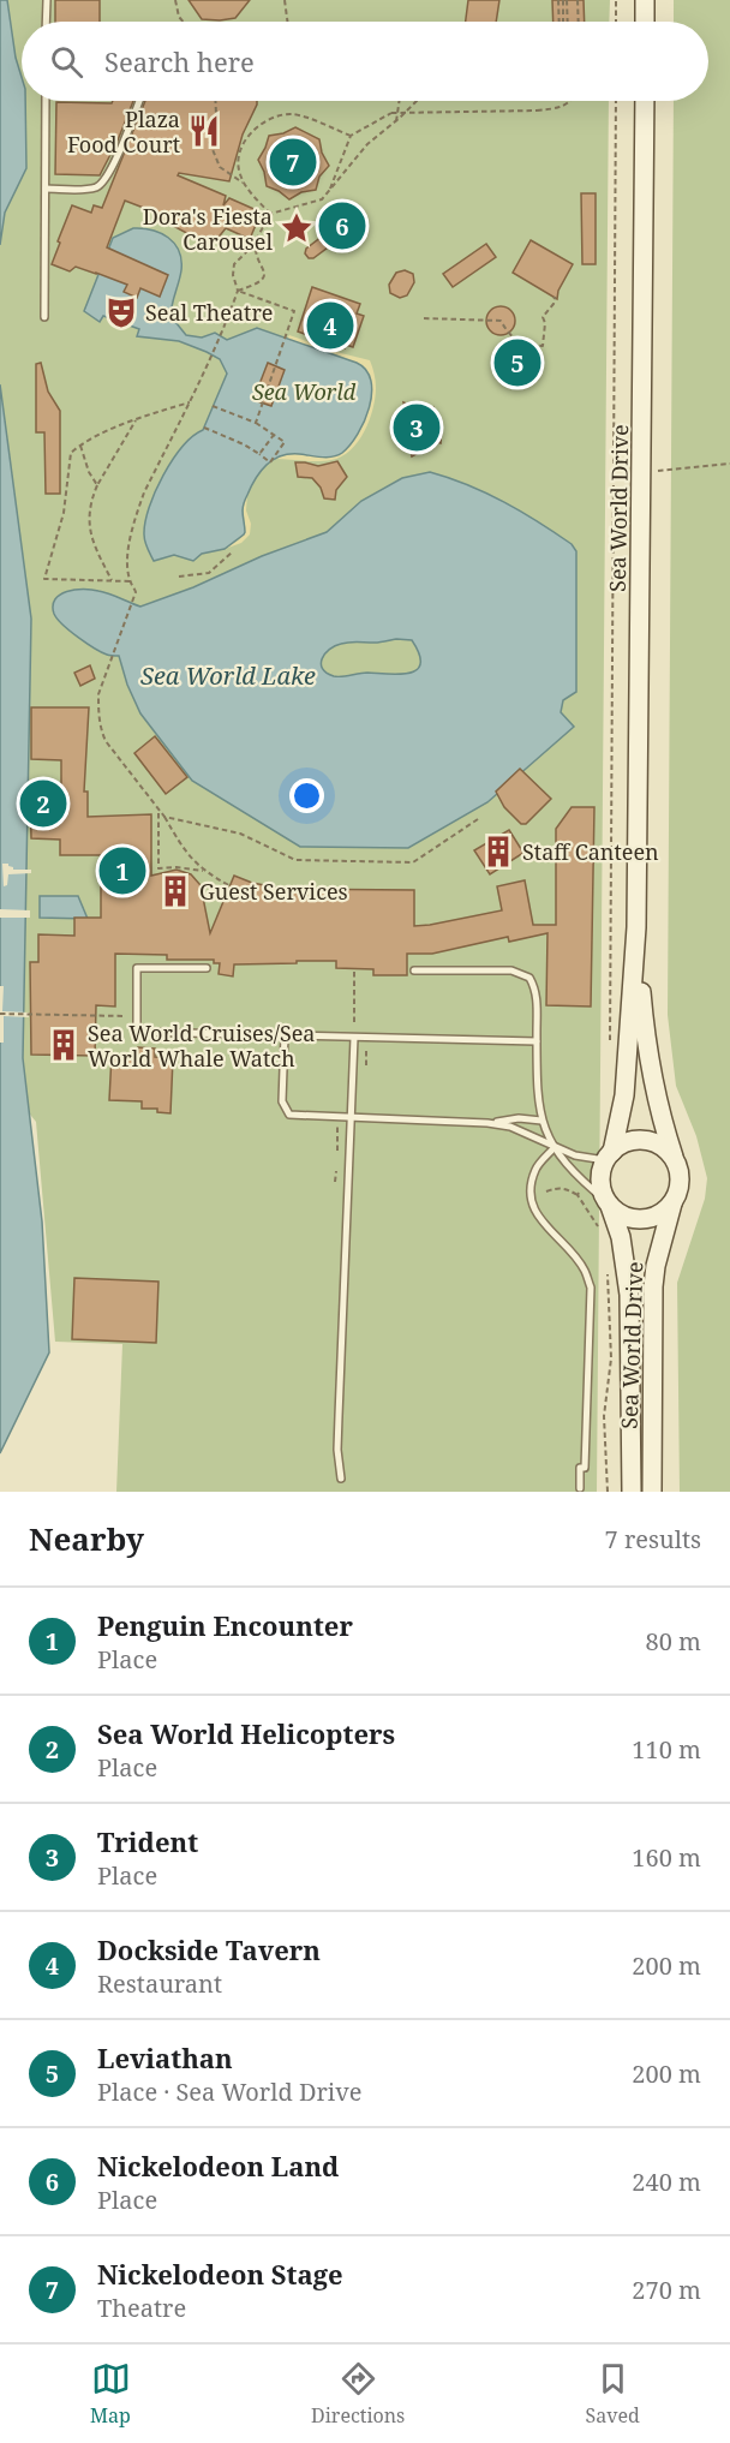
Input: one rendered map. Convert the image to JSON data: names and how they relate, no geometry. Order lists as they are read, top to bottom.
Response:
{
  "streets": {
    "street": ["Sea World Drive"]
  },
  "water": ["Sea World Lake"],
  "parks": ["Sea World"],
  "places": {
    "restaurant": ["Plaza Food Court"],
    "place": ["Dora's Fiesta Carousel"],
    "theatre": ["Seal Theatre"],
    "building": ["Staff Canteen", "Guest Services", "Sea World Cruises/Sea World Whale Watch"]
  },
  "page": {
    "search": "Search here",
    "pins": [
      "7",
      "6",
      "4",
      "5",
      "3",
      "2",
      "1"
    ],
    "heading": ["Nearby", "7 results"],
    "list": [
      {
        "mark": "1",
        "name": "Penguin Encounter",
        "note": "Place",
        "value": "80 m"
      },
      {
        "mark": "2",
        "name": "Sea World Helicopters",
        "note": "Place",
        "value": "110 m"
      },
      {
        "mark": "3",
        "name": "Trident",
        "note": "Place",
        "value": "160 m"
      },
      {
        "mark": "4",
        "name": "Dockside Tavern",
        "note": "Restaurant",
        "value": "200 m"
      },
      {
        "mark": "5",
        "name": "Leviathan",
        "note": "Place · Sea World Drive",
        "value": "200 m"
      },
      {
        "mark": "6",
        "name": "Nickelodeon Land",
        "note": "Place",
        "value": "240 m"
      },
      {
        "mark": "7",
        "name": "Nickelodeon Stage",
        "note": "Theatre",
        "value": "270 m"
      }
    ],
    "nav": ["Map", "Directions", "Saved"]
  }
}
